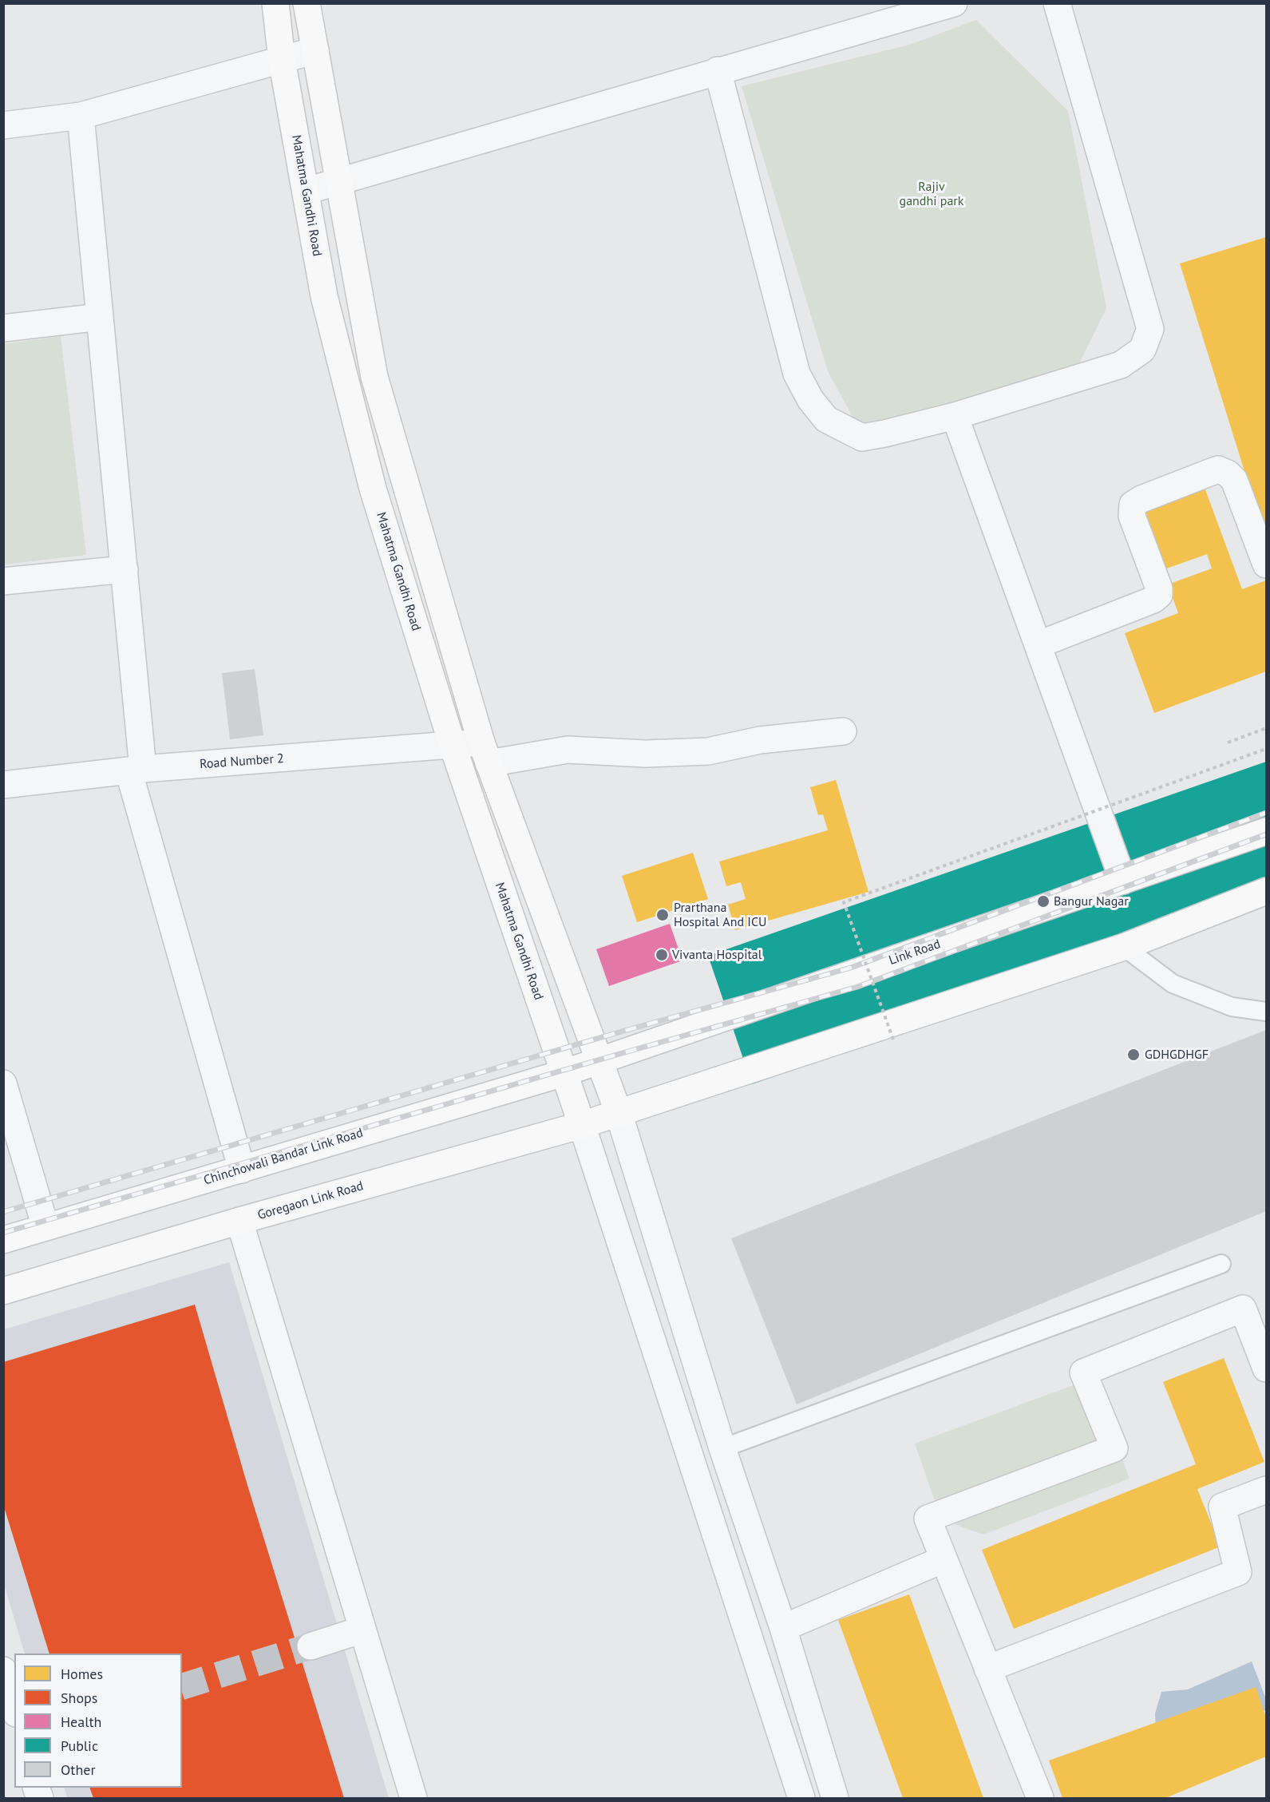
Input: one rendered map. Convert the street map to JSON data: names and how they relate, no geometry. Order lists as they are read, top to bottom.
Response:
{
  "streets": {
    "main road": [
      "Mahatma Gandhi Road",
      "Link Road",
      "Chinchowali Bandar Link Road",
      "Goregaon Link Road"
    ],
    "street": ["Road Number 2"]
  },
  "crossings": [
    ["Mahatma Gandhi Road", "Road Number 2"],
    ["Mahatma Gandhi Road", "Link Road"],
    ["Mahatma Gandhi Road", "Chinchowali Bandar Link Road"],
    ["Mahatma Gandhi Road", "Goregaon Link Road"],
    ["Link Road", "Chinchowali Bandar Link Road"]
  ],
  "parks": ["Rajiv gandhi park"],
  "places": [
    "Bangur Nagar",
    "Prarthana Hospital And ICU",
    "Vivanta Hospital",
    "GDHGDHGF"
  ],
  "legend": [
    "Homes",
    "Shops",
    "Health",
    "Public",
    "Other"
  ]
}
